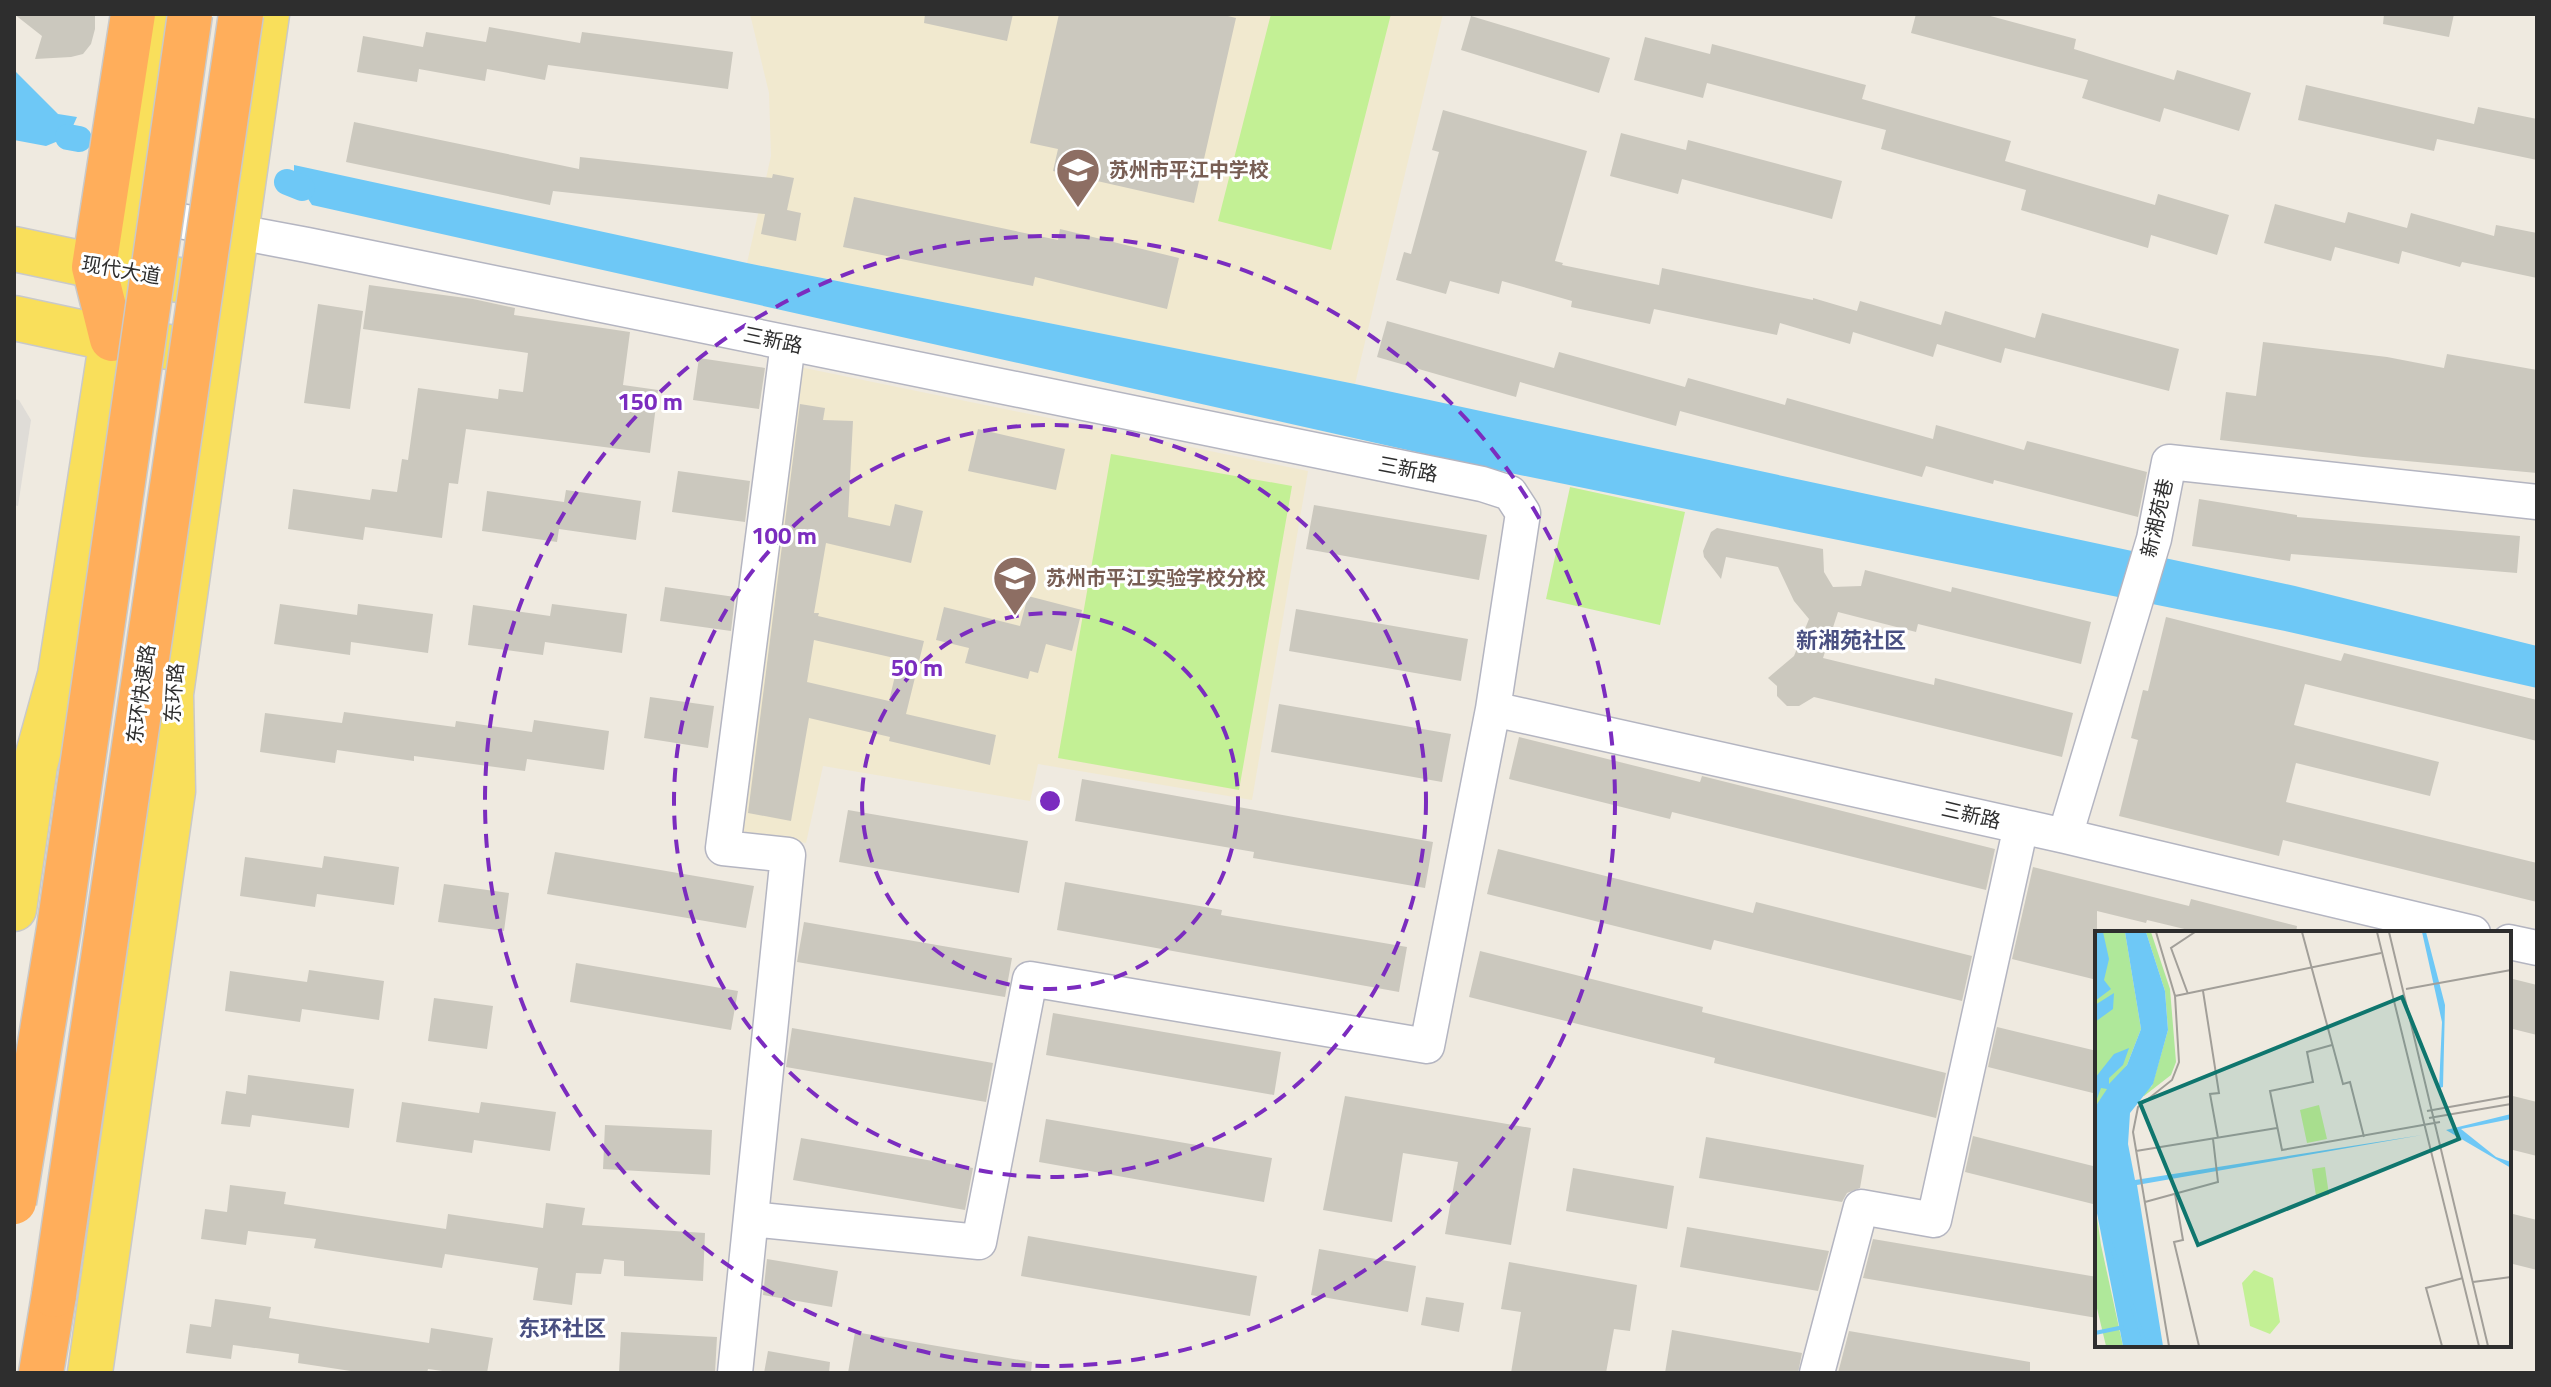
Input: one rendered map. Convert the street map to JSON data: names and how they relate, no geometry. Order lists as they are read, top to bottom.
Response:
{
  "streets": {
    "highway": ["东环快速路"],
    "main road": ["现代大道", "东环路"],
    "street": ["三新路", "新湘苑巷"]
  },
  "crossings": [
    ["现代大道", "东环路"],
    ["三新路", "新湘苑巷"],
    ["三新路", "东环路"]
  ],
  "districts": ["新湘苑社区", "东环社区"],
  "places": {
    "school or university": ["苏州市平江中学校", "苏州市平江实验学校分校"]
  },
  "rings": ["150 m", "100 m", "50 m"]
}
